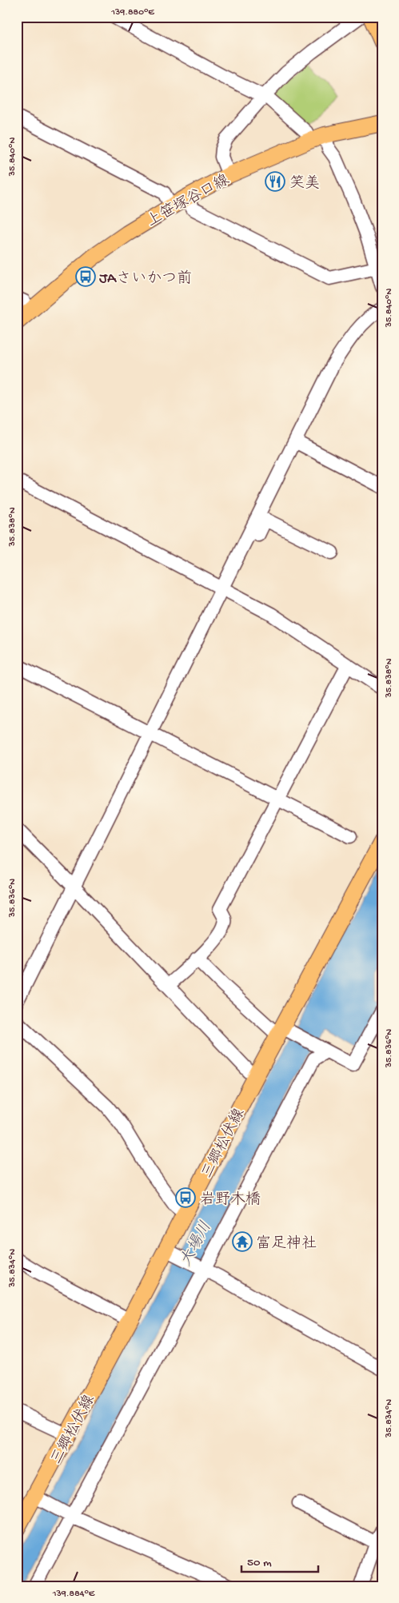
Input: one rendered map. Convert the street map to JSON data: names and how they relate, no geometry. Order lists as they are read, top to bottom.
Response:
{
  "streets": {
    "main road": ["上笹塚谷口線", "三郷松伏線"]
  },
  "water": ["大場川"],
  "places": {
    "restaurant": ["笑美"],
    "bus stop": ["JAさいかつ前", "岩野木橋"],
    "temple": ["富足神社"]
  },
  "scale_bar": "50 m",
  "coordinates": [
    "139.880°E",
    "35.840°N",
    "35.838°N",
    "35.836°N",
    "35.834°N",
    "139.884°E"
  ]
}
